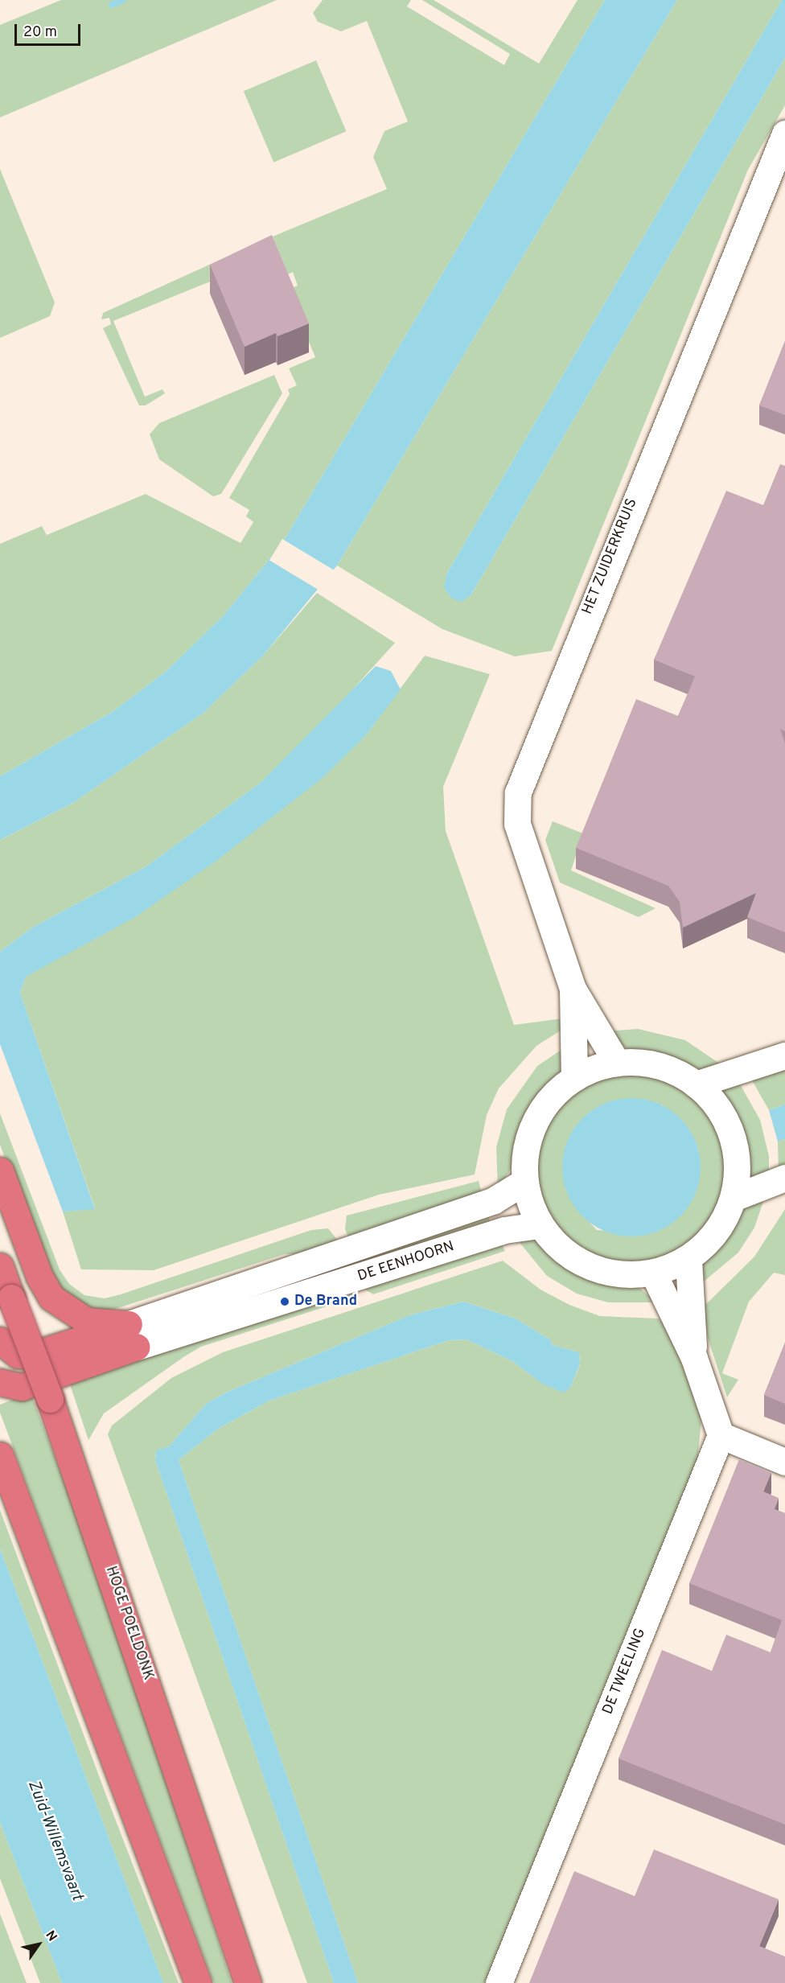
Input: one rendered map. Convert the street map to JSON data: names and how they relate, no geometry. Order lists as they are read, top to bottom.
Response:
{
  "streets": {
    "highway": ["HOGE POELDONK"],
    "street": ["HET ZUIDERKRUIS", "DE EENHOORN", "DE TWEELING"]
  },
  "water": ["Zuid-Willemsvaart"],
  "places": ["De Brand"],
  "scale_bar": "20 m",
  "north": "top right"
}
